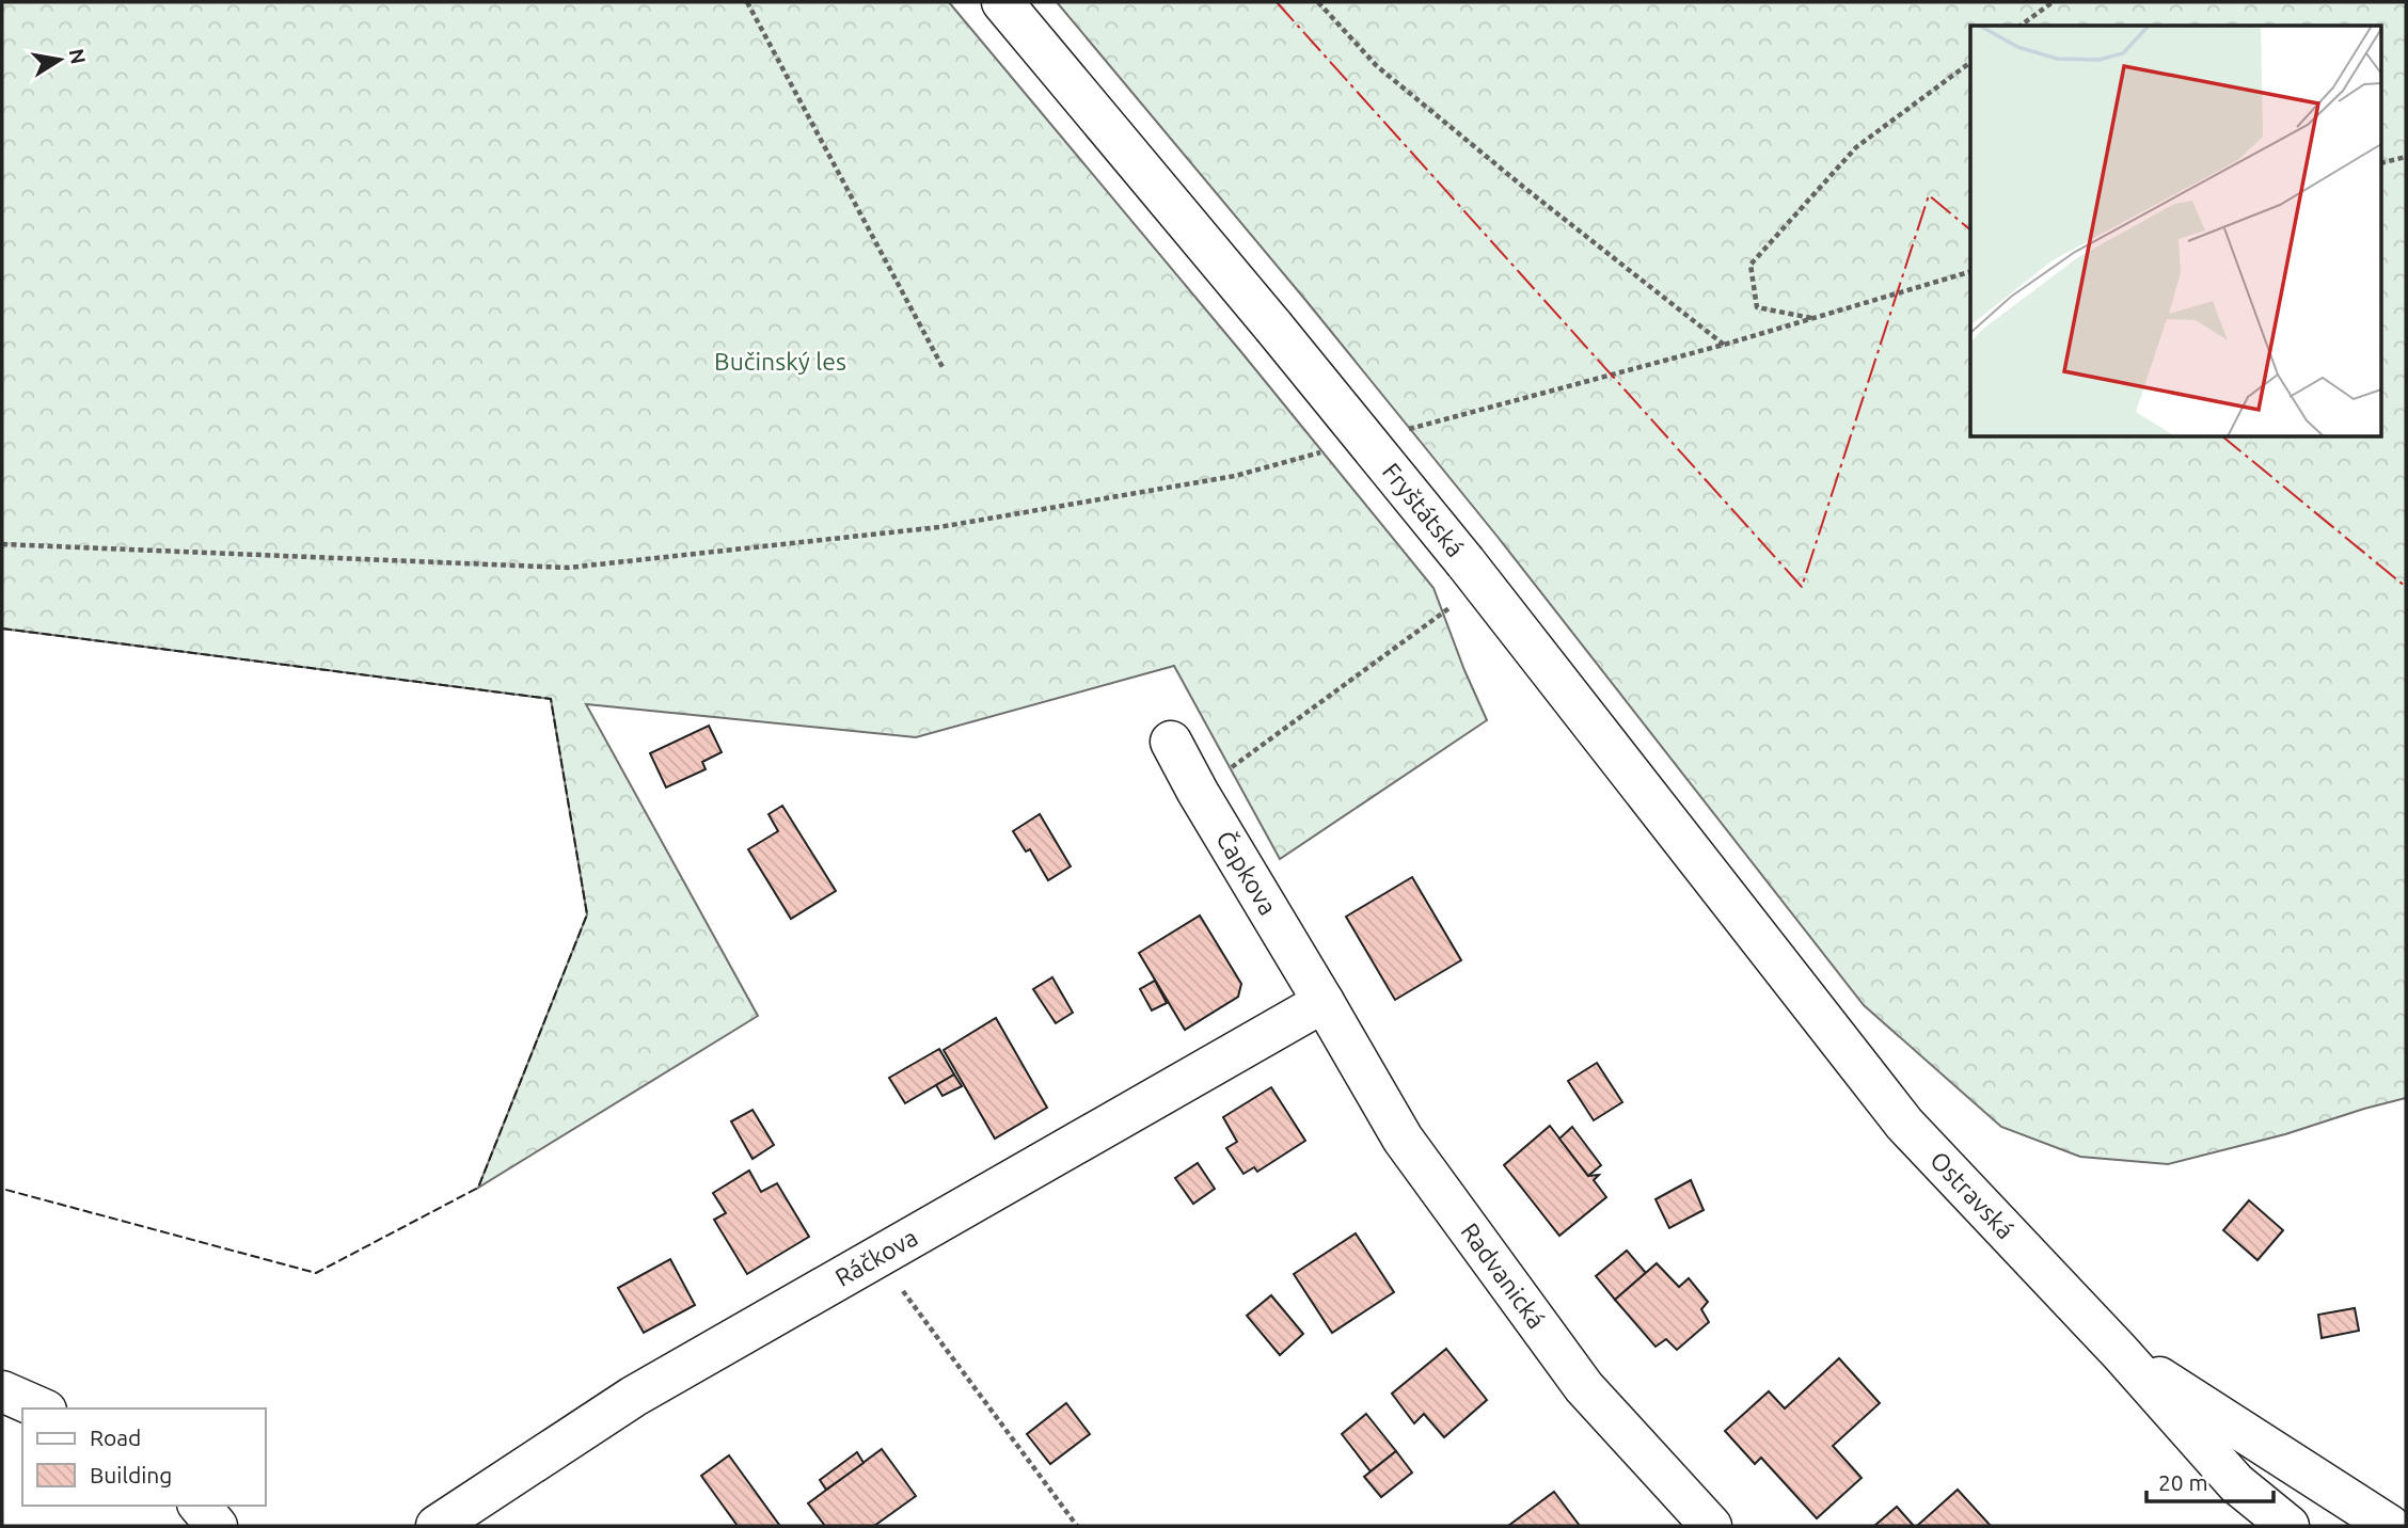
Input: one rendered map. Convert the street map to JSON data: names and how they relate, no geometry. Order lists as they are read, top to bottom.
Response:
{
  "streets": {
    "main road": [
      "Fryštátská",
      "Čapkova",
      "Ostravská",
      "Ráčkova",
      "Radvanická"
    ]
  },
  "crossings": [
    ["Fryštátská", "Ostravská"],
    ["Čapkova", "Ráčkova"],
    ["Čapkova", "Radvanická"],
    ["Ráčkova", "Radvanická"]
  ],
  "parks": ["Bučinský les"],
  "legend": ["Road", "Building"],
  "scale_bar": "20 m",
  "north": "right"
}
